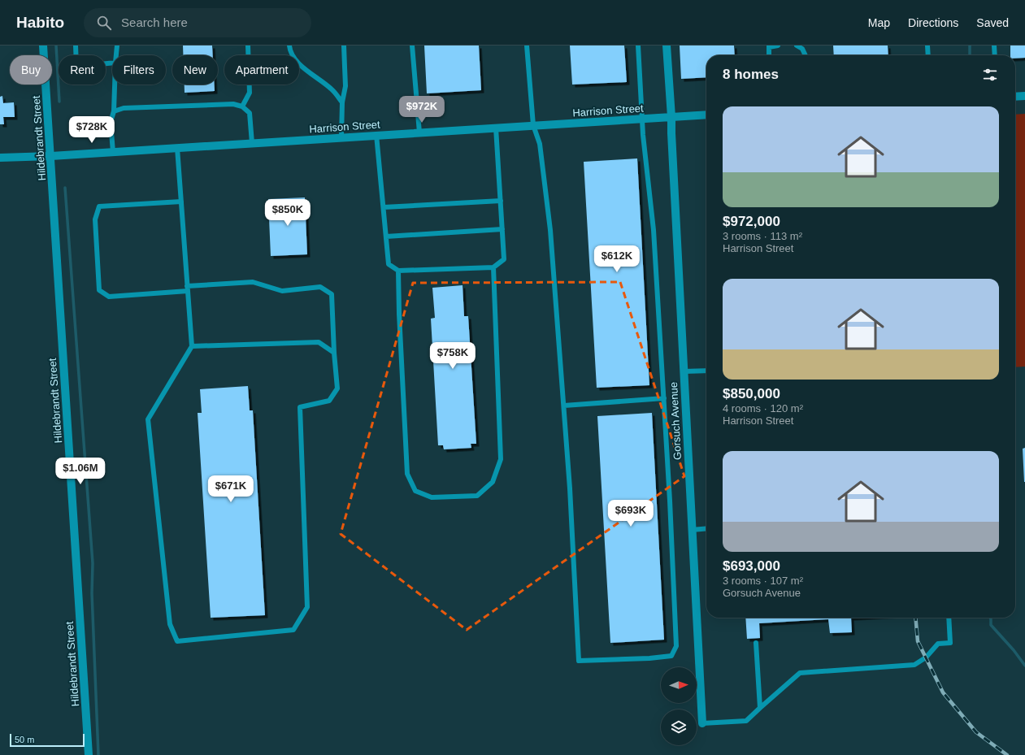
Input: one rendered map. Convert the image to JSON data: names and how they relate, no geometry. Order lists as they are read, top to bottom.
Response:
{
  "streets": {
    "street": ["Harrison Street", "Hildebrandt Street", "Gorsuch Avenue"]
  },
  "crossings": [
    ["Harrison Street", "Hildebrandt Street"],
    ["Harrison Street", "Gorsuch Avenue"]
  ],
  "scale_bar": "50 m",
  "north": "right",
  "page": {
    "header": "Habito",
    "search": "Search here",
    "nav": ["Map", "Directions", "Saved"],
    "chip": [
      "Buy",
      "Rent",
      "Filters",
      "New",
      "Apartment"
    ],
    "heading": "8 homes",
    "list": [
      {
        "name": "$972,000",
        "note": "3 rooms · 113 m² · Harrison Street"
      },
      {
        "name": "$850,000",
        "note": "4 rooms · 120 m² · Harrison Street"
      },
      {
        "name": "$693,000",
        "note": "3 rooms · 107 m² · Gorsuch Avenue"
      }
    ],
    "price": [
      "$972K",
      "$728K",
      "$850K",
      "$612K",
      "$758K",
      "$1.06M",
      "$671K",
      "$693K"
    ],
    "scale": "50 m"
  }
}
